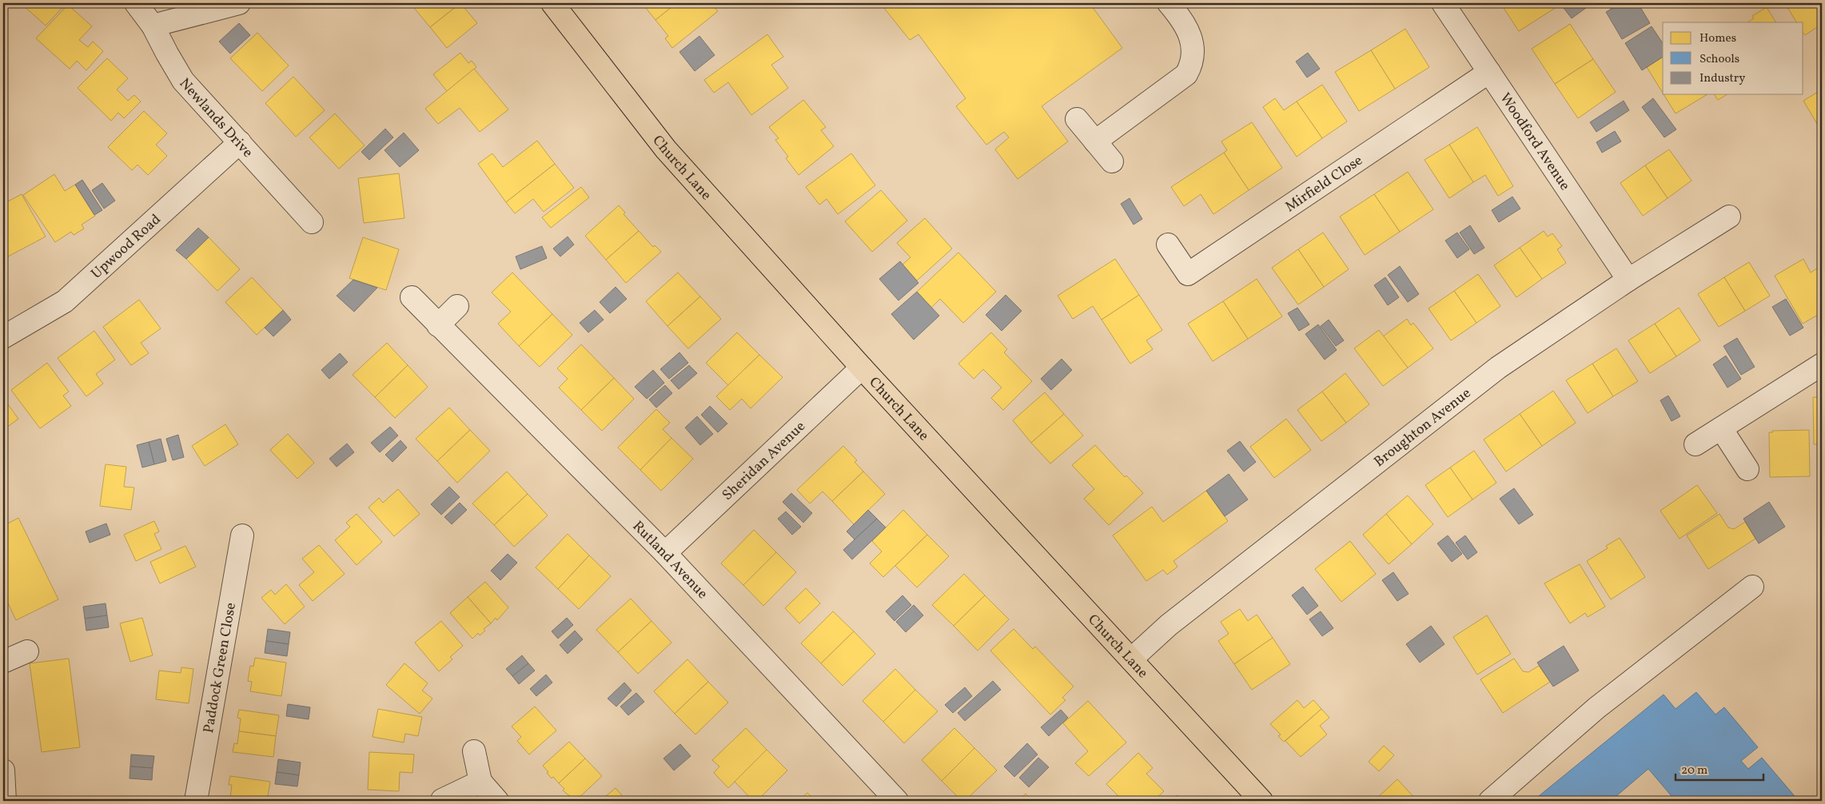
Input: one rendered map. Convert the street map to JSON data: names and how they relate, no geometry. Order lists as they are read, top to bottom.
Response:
{
  "streets": {
    "main road": ["Church Lane"],
    "street": [
      "Newlands Drive",
      "Woodford Avenue",
      "Mirfield Close",
      "Upwood Road",
      "Broughton Avenue",
      "Sheridan Avenue",
      "Rutland Avenue",
      "Paddock Green Close"
    ]
  },
  "crossings": [
    ["Newlands Drive", "Upwood Road"],
    ["Woodford Avenue", "Mirfield Close"],
    ["Woodford Avenue", "Broughton Avenue"],
    ["Church Lane", "Broughton Avenue"],
    ["Church Lane", "Sheridan Avenue"],
    ["Sheridan Avenue", "Rutland Avenue"]
  ],
  "legend": ["Homes", "Schools", "Industry"],
  "scale_bar": "20 m"
}
